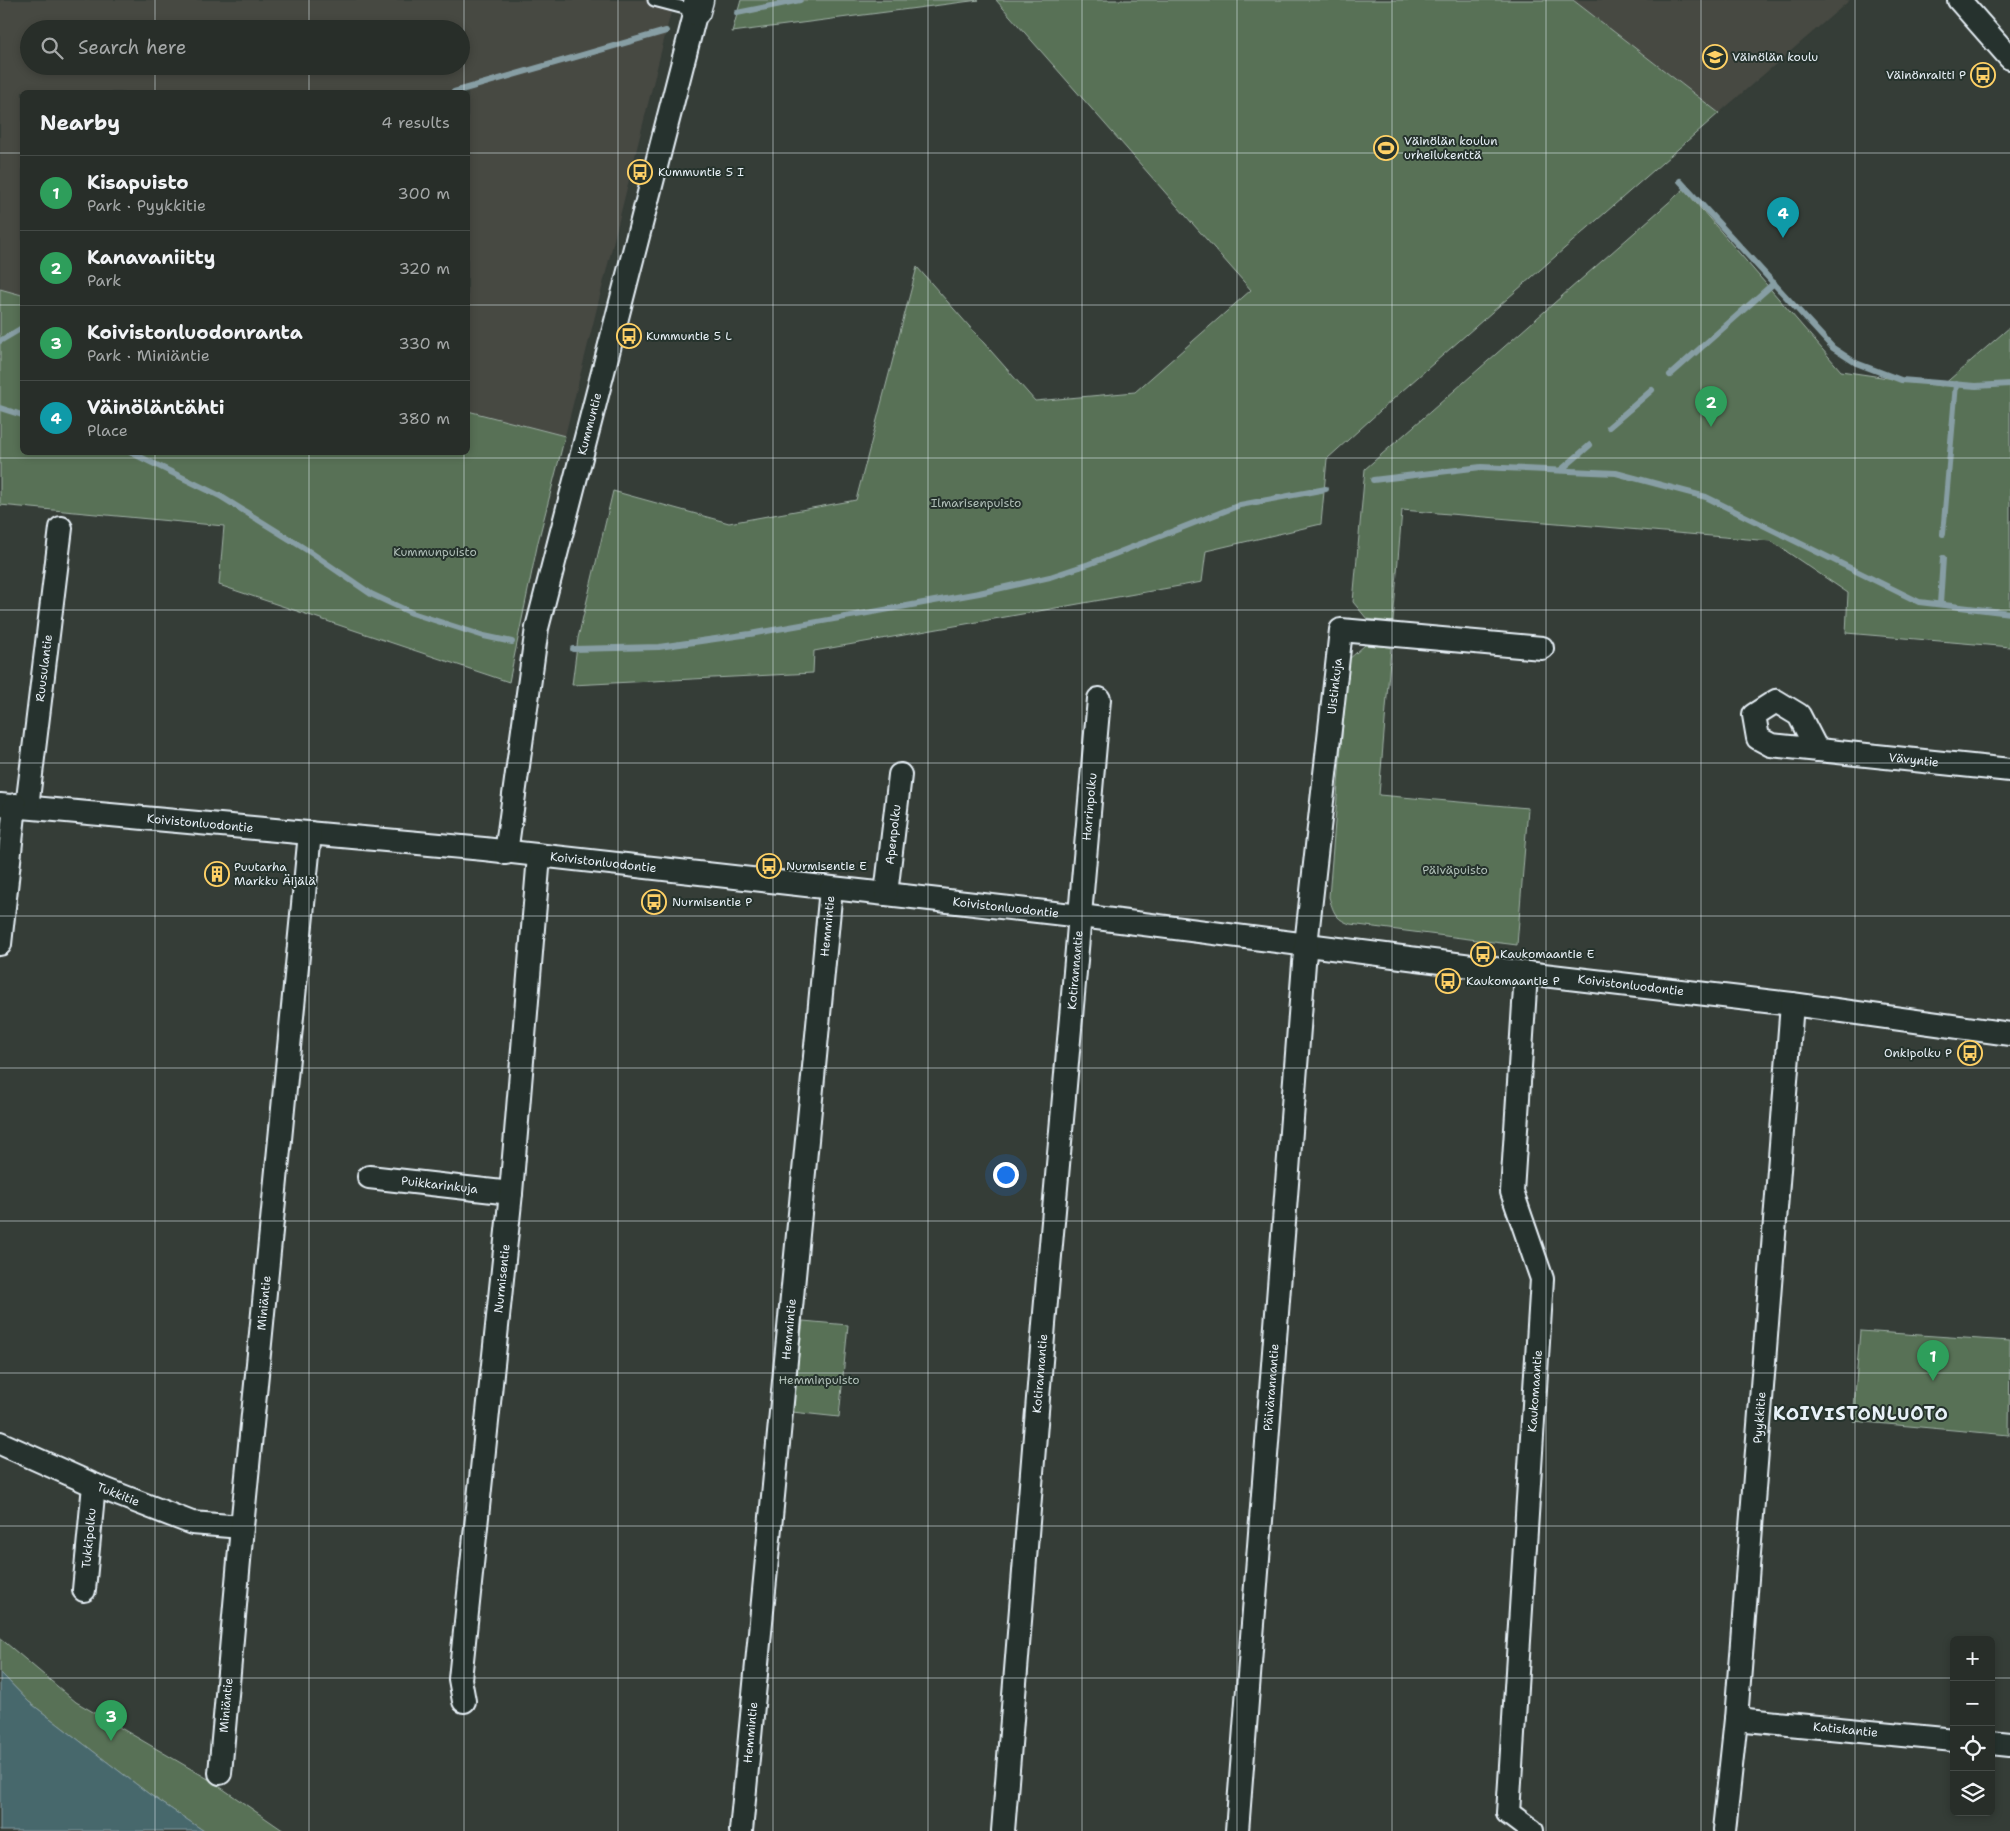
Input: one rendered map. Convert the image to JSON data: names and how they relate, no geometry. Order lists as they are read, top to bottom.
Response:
{
  "streets": {
    "street": [
      "Kummuntie",
      "Ruusulantie",
      "Uistinkuja",
      "Vävyntie",
      "Harrinpolku",
      "Koivistonluodontie",
      "Apenpolku",
      "Hemmintie",
      "Kotirannantie",
      "Puikkarinkuja",
      "Nurmisentie",
      "Miniäntie",
      "Päivärannantie",
      "Kaukomaantie",
      "Pyykkitie",
      "Tukkitie",
      "Tukkipolku",
      "Katiskantie"
    ]
  },
  "crossings": [
    ["Kummuntie", "Koivistonluodontie"],
    ["Ruusulantie", "Koivistonluodontie"],
    ["Uistinkuja", "Koivistonluodontie"],
    ["Uistinkuja", "Päivärannantie"],
    ["Harrinpolku", "Koivistonluodontie"],
    ["Harrinpolku", "Kotirannantie"],
    ["Koivistonluodontie", "Apenpolku"],
    ["Koivistonluodontie", "Hemmintie"],
    ["Koivistonluodontie", "Kotirannantie"],
    ["Koivistonluodontie", "Nurmisentie"],
    ["Koivistonluodontie", "Miniäntie"],
    ["Koivistonluodontie", "Päivärannantie"],
    ["Koivistonluodontie", "Kaukomaantie"],
    ["Koivistonluodontie", "Pyykkitie"],
    ["Puikkarinkuja", "Nurmisentie"],
    ["Miniäntie", "Tukkitie"],
    ["Pyykkitie", "Katiskantie"],
    ["Tukkitie", "Tukkipolku"]
  ],
  "districts": ["KOIVISTONLUOTO"],
  "parks": [
    "Ilmarisenpuisto",
    "Kummunpuisto",
    "Päiväpuisto",
    "Hemminpuisto"
  ],
  "places": {
    "school or university": ["Väinölän koulu"],
    "bus stop": [
      "Väinönraitti P",
      "Kummuntie 5 I",
      "Kummuntie 5 L",
      "Nurmisentie E",
      "Nurmisentie P",
      "Kaukomaantie E",
      "Kaukomaantie P",
      "Onkipolku P"
    ],
    "sports": ["Väinölän koulun urheilukenttä"],
    "building": ["Puutarha Markku Äijälä"]
  },
  "page": {
    "search": "Search here",
    "heading": ["Nearby", "4 results"],
    "list": [
      {
        "mark": "1",
        "name": "Kisapuisto",
        "note": "Park · Pyykkitie",
        "value": "300 m"
      },
      {
        "mark": "2",
        "name": "Kanavaniitty",
        "note": "Park",
        "value": "320 m"
      },
      {
        "mark": "3",
        "name": "Koivistonluodonranta",
        "note": "Park · Miniäntie",
        "value": "330 m"
      },
      {
        "mark": "4",
        "name": "Väinöläntähti",
        "note": "Place",
        "value": "380 m"
      }
    ],
    "pins": [
      "4",
      "2",
      "1",
      "3"
    ],
    "map_buttons": ["+", "−"]
  }
}
